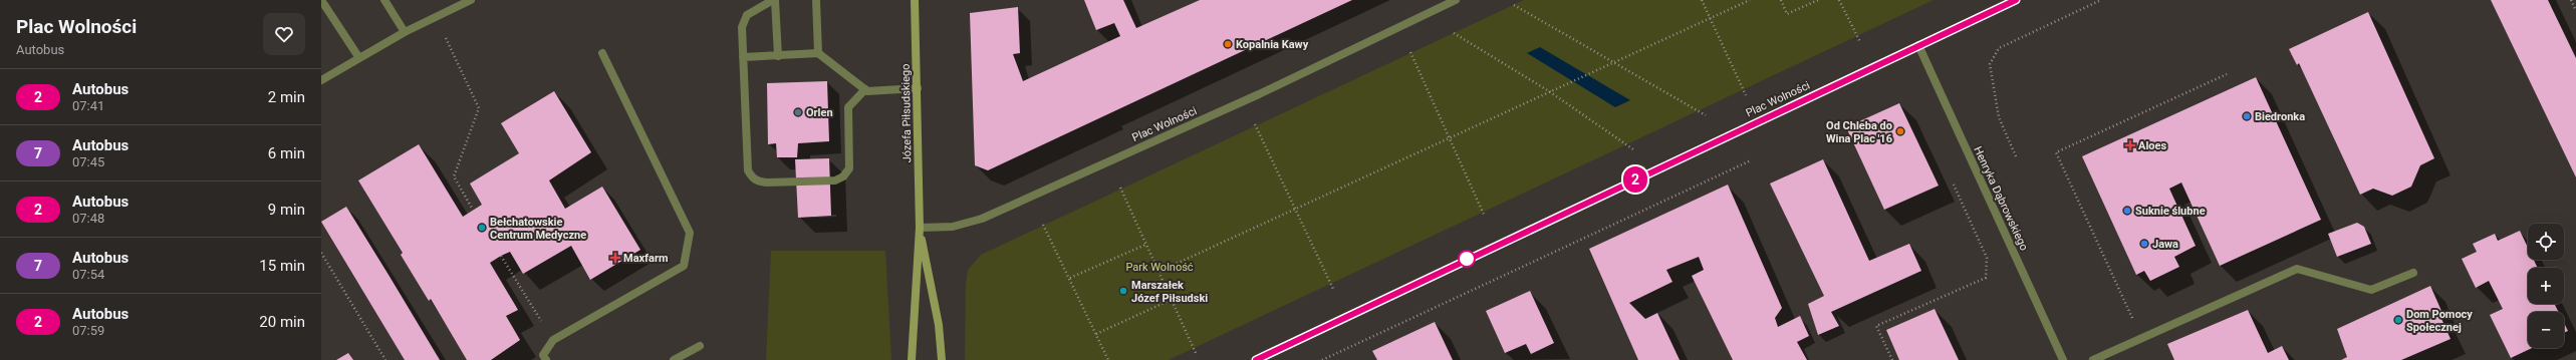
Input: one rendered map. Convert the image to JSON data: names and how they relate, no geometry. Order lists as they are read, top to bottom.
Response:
{
  "streets": {
    "street": ["Plac Wolności", "Józefa Piłsudskiego", "Henryka Dąbrowskiego"]
  },
  "crossings": [
    ["Plac Wolności", "Józefa Piłsudskiego"],
    ["Plac Wolności", "Henryka Dąbrowskiego"]
  ],
  "parks": ["Park Wolność"],
  "places": {
    "other": [
      "Kopalnia Kawy",
      "Orlen",
      "Biedronka",
      "Od Chleba do Wina Plac '16",
      "Suknie ślubne",
      "Bełchatowskie Centrum Medyczne",
      "Jawa",
      "Marszałek Józef Piłsudski",
      "Dom Pomocy Społecznej"
    ],
    "health": ["Aloes", "Maxfarm"]
  },
  "lines": ["bus line 2"],
  "page": {
    "heading": ["Plac Wolności", "Autobus"],
    "on_map": "2",
    "list": [
      {
        "mark": "2",
        "name": "Autobus",
        "note": "07:41",
        "value": "2 min"
      },
      {
        "mark": "7",
        "name": "Autobus",
        "note": "07:45",
        "value": "6 min"
      },
      {
        "mark": "2",
        "name": "Autobus",
        "note": "07:48",
        "value": "9 min"
      },
      {
        "mark": "7",
        "name": "Autobus",
        "note": "07:54",
        "value": "15 min"
      },
      {
        "mark": "2",
        "name": "Autobus",
        "note": "07:59",
        "value": "20 min"
      }
    ],
    "map_buttons": ["+", "−"]
  }
}
